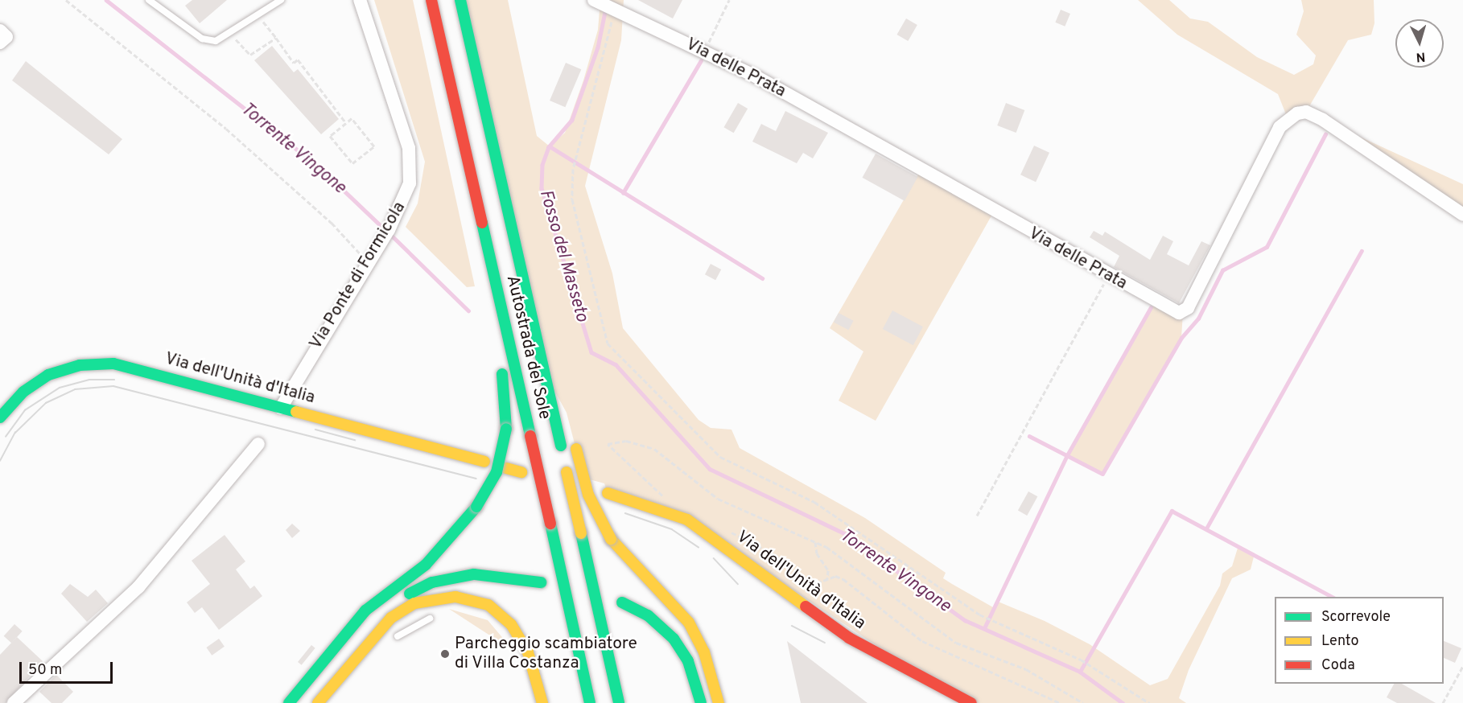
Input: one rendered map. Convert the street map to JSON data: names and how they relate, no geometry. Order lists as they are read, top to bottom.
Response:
{
  "streets": {
    "main road": ["Autostrada del Sole", "Via dell'Unità d'Italia"],
    "street": ["Via delle Prata", "Via Ponte di Formicola"]
  },
  "crossings": [
    ["Via Ponte di Formicola", "Via dell'Unità d'Italia"]
  ],
  "water": ["Torrente Vingone", "Fosso del Masseto"],
  "places": ["Parcheggio scambiatore di Villa Costanza"],
  "legend": ["Scorrevole", "Lento", "Coda"],
  "scale_bar": "50 m",
  "north": "bottom"
}
